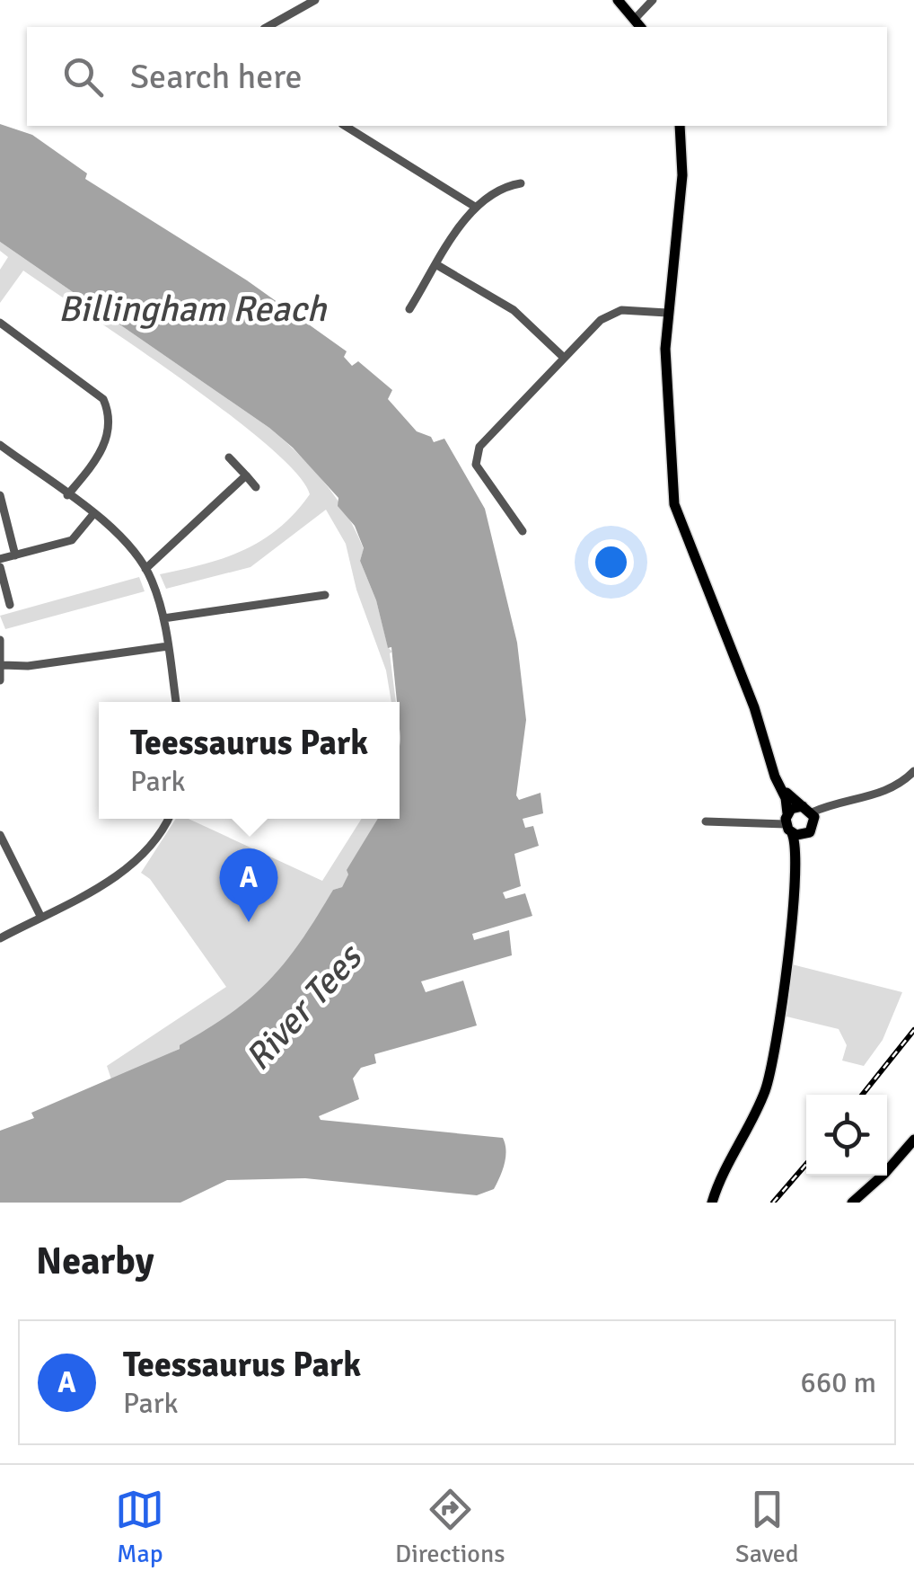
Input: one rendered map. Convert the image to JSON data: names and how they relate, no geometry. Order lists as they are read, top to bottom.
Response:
{
  "water": ["Billingham Reach", "River Tees"],
  "page": {
    "search": "Search here",
    "popup": ["Teessaurus Park", "Park"],
    "pins": "A",
    "heading": "Nearby",
    "list": [
      {
        "mark": "A",
        "name": "Teessaurus Park",
        "note": "Park",
        "value": "660 m"
      }
    ],
    "nav": ["Map", "Directions", "Saved"]
  }
}
